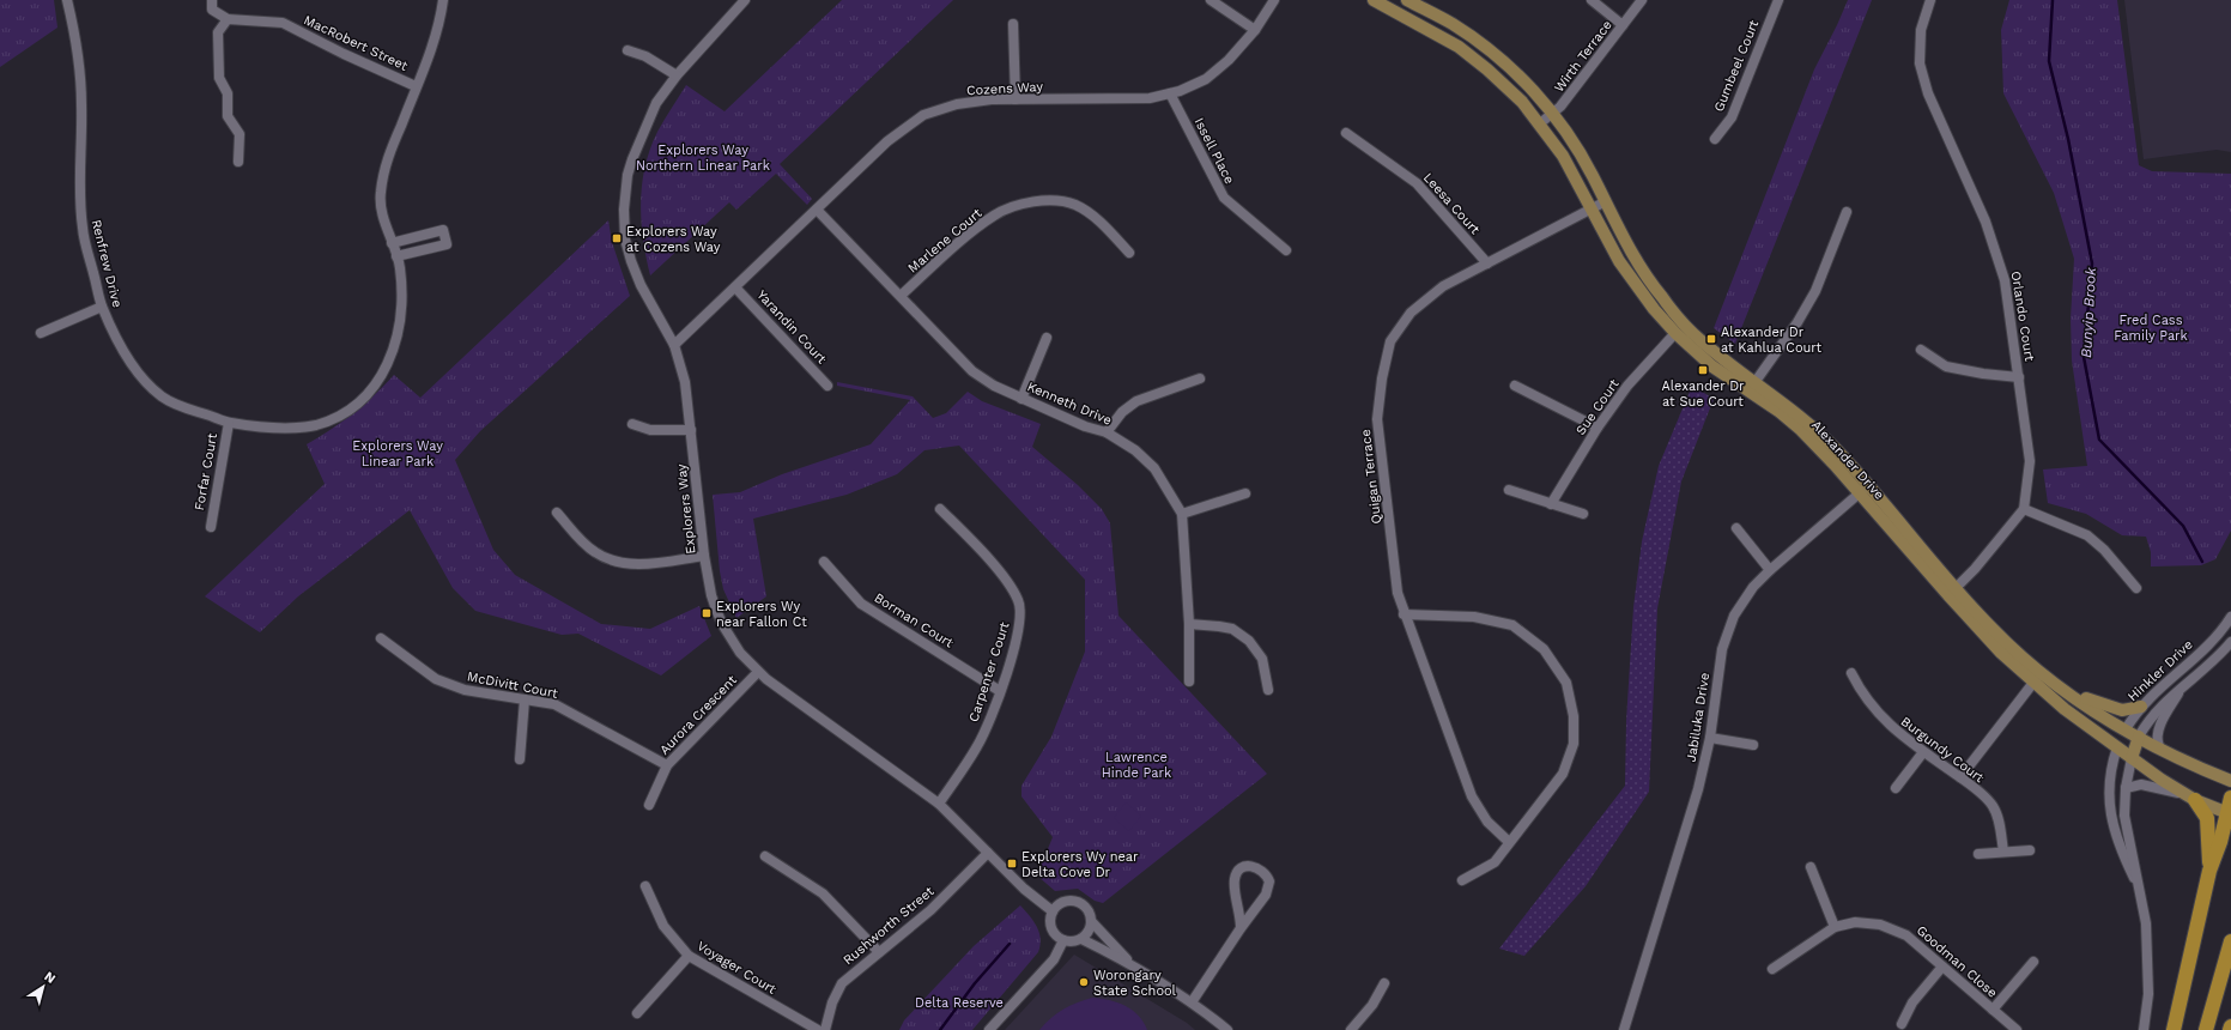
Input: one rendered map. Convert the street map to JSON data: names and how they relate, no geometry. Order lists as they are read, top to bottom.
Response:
{
  "streets": {
    "main road": ["Alexander Drive", "Hinkler Drive"],
    "street": [
      "MacRobert Street",
      "Wirth Terrace",
      "Gumbeel Court",
      "Cozens Way",
      "Issell Place",
      "Leesa Court",
      "Marlene Court",
      "Renfrew Drive",
      "Orlando Court",
      "Yarandin Court",
      "Kenneth Drive",
      "Sue Court",
      "Forfar Court",
      "Quigan Terrace",
      "Explorers Way",
      "Borman Court",
      "Carpenter Court",
      "McDivitt Court",
      "Aurora Crescent",
      "Jabiluka Drive",
      "Burgundy Court",
      "Rushworth Street",
      "Goodman Close",
      "Voyager Court"
    ]
  },
  "crossings": [
    ["MacRobert Street", "Renfrew Drive"],
    ["Wirth Terrace", "Alexander Drive"],
    ["Cozens Way", "Issell Place"],
    ["Cozens Way", "Yarandin Court"],
    ["Cozens Way", "Kenneth Drive"],
    ["Cozens Way", "Explorers Way"],
    ["Leesa Court", "Quigan Terrace"],
    ["Marlene Court", "Kenneth Drive"],
    ["Renfrew Drive", "Forfar Court"],
    ["Sue Court", "Alexander Drive"],
    ["Alexander Drive", "Quigan Terrace"],
    ["Alexander Drive", "Hinkler Drive"],
    ["Alexander Drive", "Jabiluka Drive"],
    ["Explorers Way", "Carpenter Court"],
    ["Explorers Way", "Aurora Crescent"],
    ["Explorers Way", "Rushworth Street"],
    ["Borman Court", "Carpenter Court"],
    ["McDivitt Court", "Aurora Crescent"]
  ],
  "water": ["Bunyip Brook"],
  "parks": [
    "Explorers Way Northern Linear Park",
    "Fred Cass Family Park",
    "Explorers Way Linear Park",
    "Lawrence Hinde Park",
    "Delta Reserve"
  ],
  "places": {
    "transit": [
      "Explorers Way at Cozens Way",
      "Alexander Dr at Kahlua Court",
      "Alexander Dr at Sue Court",
      "Explorers Wy near Fallon Ct",
      "Explorers Wy near Delta Cove Dr"
    ],
    "other": ["Worongary State School"]
  },
  "north": "top right"
}
